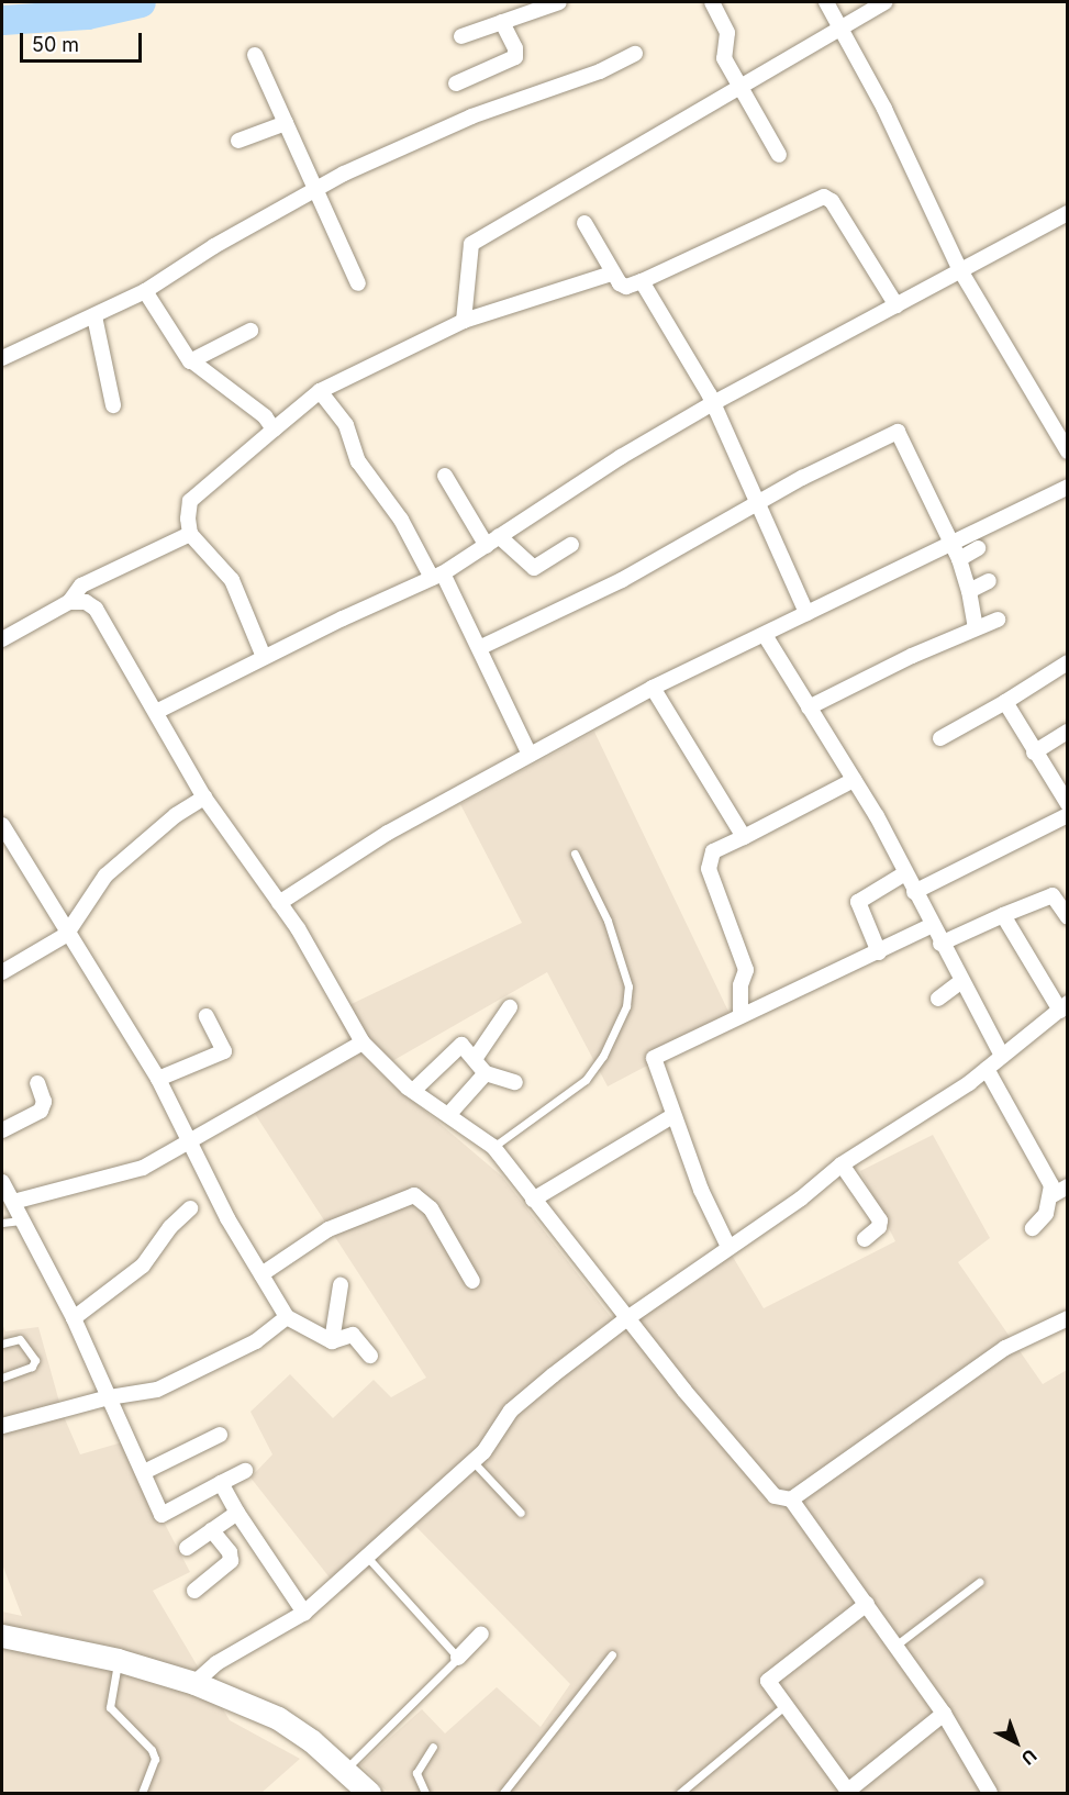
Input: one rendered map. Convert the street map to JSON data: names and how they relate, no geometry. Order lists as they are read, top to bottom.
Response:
{
  "scale_bar": "50 m",
  "north": "bottom right"
}
